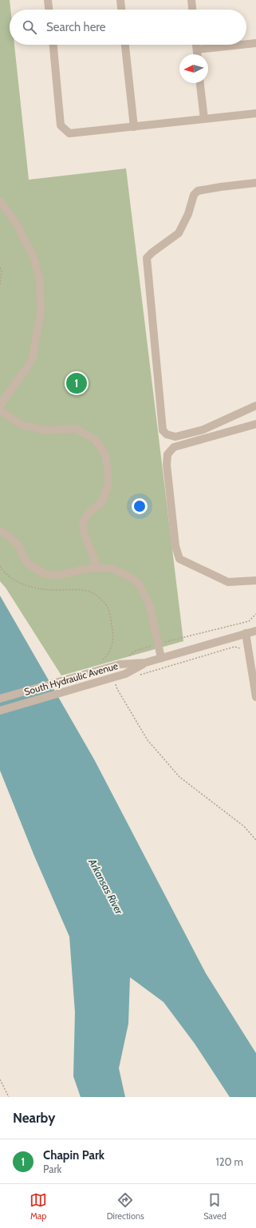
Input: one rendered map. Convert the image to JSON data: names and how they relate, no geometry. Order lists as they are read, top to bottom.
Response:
{
  "streets": {
    "street": ["South Hydraulic Avenue"]
  },
  "water": ["Arkansas River"],
  "north": "left",
  "page": {
    "search": "Search here",
    "pins": "1",
    "heading": "Nearby",
    "list": [
      {
        "mark": "1",
        "name": "Chapin Park",
        "note": "Park",
        "value": "120 m"
      }
    ],
    "nav": ["Map", "Directions", "Saved"]
  }
}
